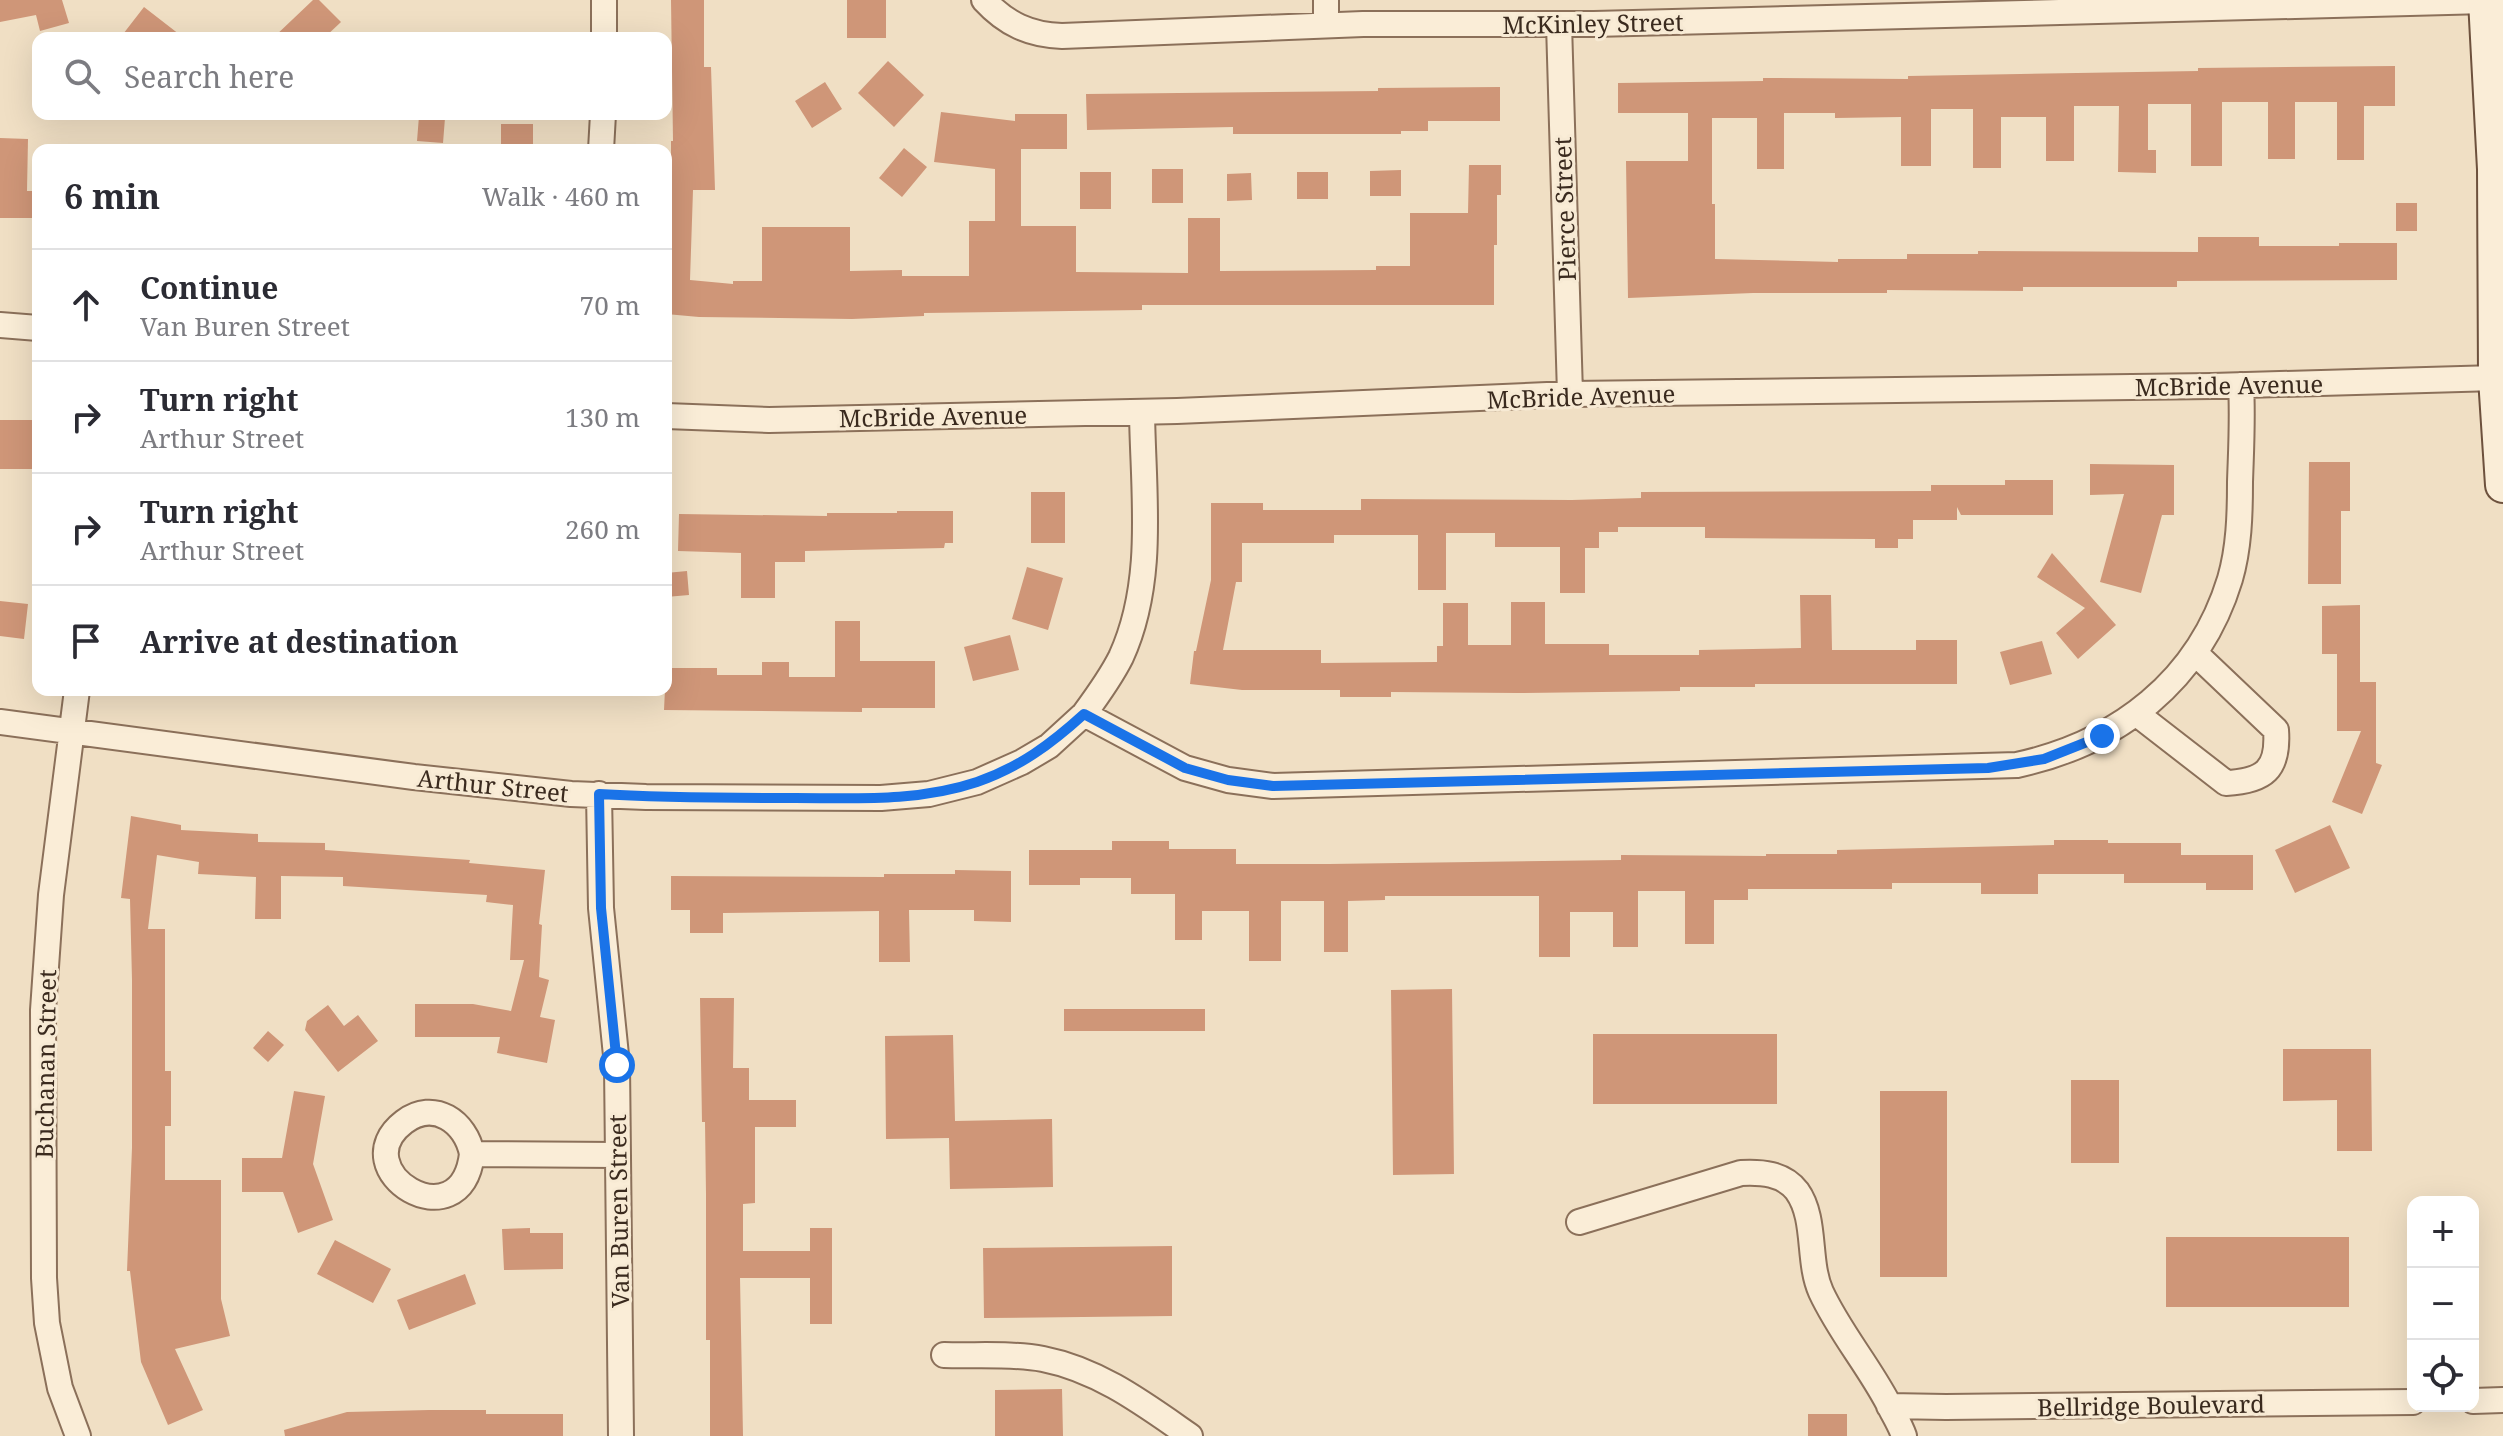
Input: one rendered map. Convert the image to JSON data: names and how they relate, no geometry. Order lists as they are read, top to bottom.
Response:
{
  "streets": {
    "street": [
      "McKinley Street",
      "Pierce Street",
      "McBride Avenue",
      "Arthur Street",
      "Buchanan Street",
      "Van Buren Street",
      "Bellridge Boulevard"
    ]
  },
  "crossings": [
    ["McKinley Street", "Pierce Street"],
    ["Pierce Street", "McBride Avenue"],
    ["Arthur Street", "Buchanan Street"],
    ["Arthur Street", "Van Buren Street"]
  ],
  "page": {
    "search": "Search here",
    "heading": ["6 min", "Walk · 460 m"],
    "list": [
      ["Continue", "Van Buren Street", "70 m"],
      ["Turn right", "Arthur Street", "130 m"],
      ["Turn right", "Arthur Street", "260 m"],
      "Arrive at destination"
    ],
    "map_buttons": ["+", "−"]
  }
}
